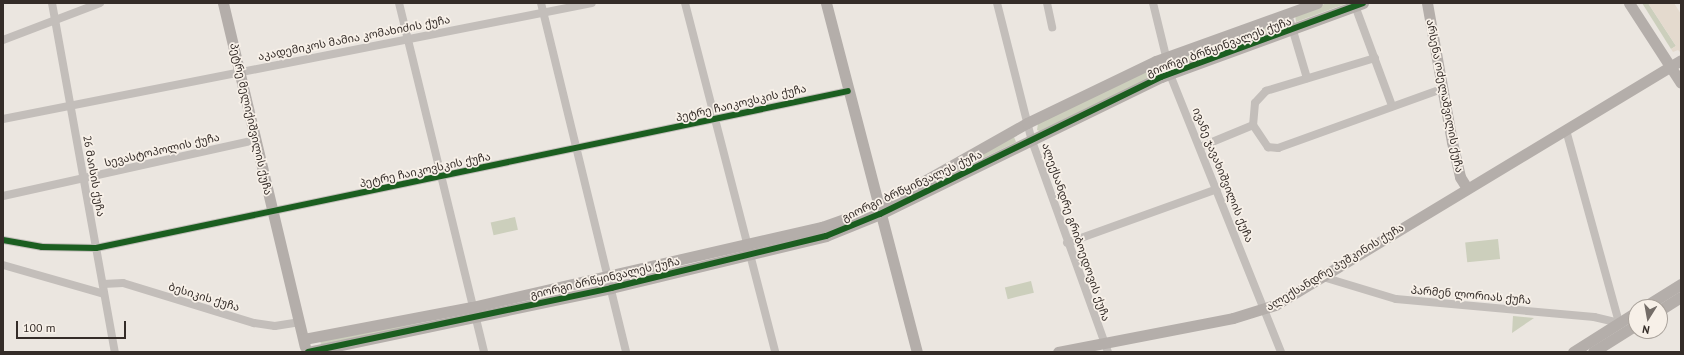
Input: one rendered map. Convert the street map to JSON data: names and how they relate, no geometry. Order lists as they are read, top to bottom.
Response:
{
  "streets": {
    "street": [
      "აკადემიკოს მამია კომახიძის ქუჩა",
      "გიორგი ბრწყინვალეს ქუჩა",
      "არსენა ოძელაშვილის ქუჩა",
      "პეტრე ჩაიკოვსკის ქუჩა",
      "პეტრე მელიქიშვილის ქუჩა",
      "სევასტოპოლის ქუჩა",
      "ივანე ჯავახიშვილის ქუჩა",
      "26 მაისის ქუჩა",
      "ალექსანდრე გრიბოედოვის ქუჩა",
      "ალექსანდრე პუშკინის ქუჩა",
      "პარმენ ლორიას ქუჩა",
      "ბესიკის ქუჩა"
    ]
  },
  "crossings": [
    ["აკადემიკოს მამია კომახიძის ქუჩა", "პეტრე მელიქიშვილის ქუჩა"],
    ["აკადემიკოს მამია კომახიძის ქუჩა", "26 მაისის ქუჩა"],
    ["გიორგი ბრწყინვალეს ქუჩა", "პეტრე მელიქიშვილის ქუჩა"],
    ["გიორგი ბრწყინვალეს ქუჩა", "ივანე ჯავახიშვილის ქუჩა"],
    ["გიორგი ბრწყინვალეს ქუჩა", "ალექსანდრე გრიბოედოვის ქუჩა"],
    ["არსენა ოძელაშვილის ქუჩა", "ალექსანდრე პუშკინის ქუჩა"],
    ["პეტრე ჩაიკოვსკის ქუჩა", "პეტრე მელიქიშვილის ქუჩა"],
    ["პეტრე ჩაიკოვსკის ქუჩა", "26 მაისის ქუჩა"],
    ["პეტრე მელიქიშვილის ქუჩა", "სევასტოპოლის ქუჩა"],
    ["პეტრე მელიქიშვილის ქუჩა", "ბესიკის ქუჩა"],
    ["სევასტოპოლის ქუჩა", "26 მაისის ქუჩა"],
    ["ივანე ჯავახიშვილის ქუჩა", "ალექსანდრე პუშკინის ქუჩა"],
    ["26 მაისის ქუჩა", "ბესიკის ქუჩა"],
    ["ალექსანდრე გრიბოედოვის ქუჩა", "ალექსანდრე პუშკინის ქუჩა"],
    ["ალექსანდრე პუშკინის ქუჩა", "პარმენ ლორიას ქუჩა"]
  ],
  "scale_bar": "100 m",
  "north": "bottom"
}
